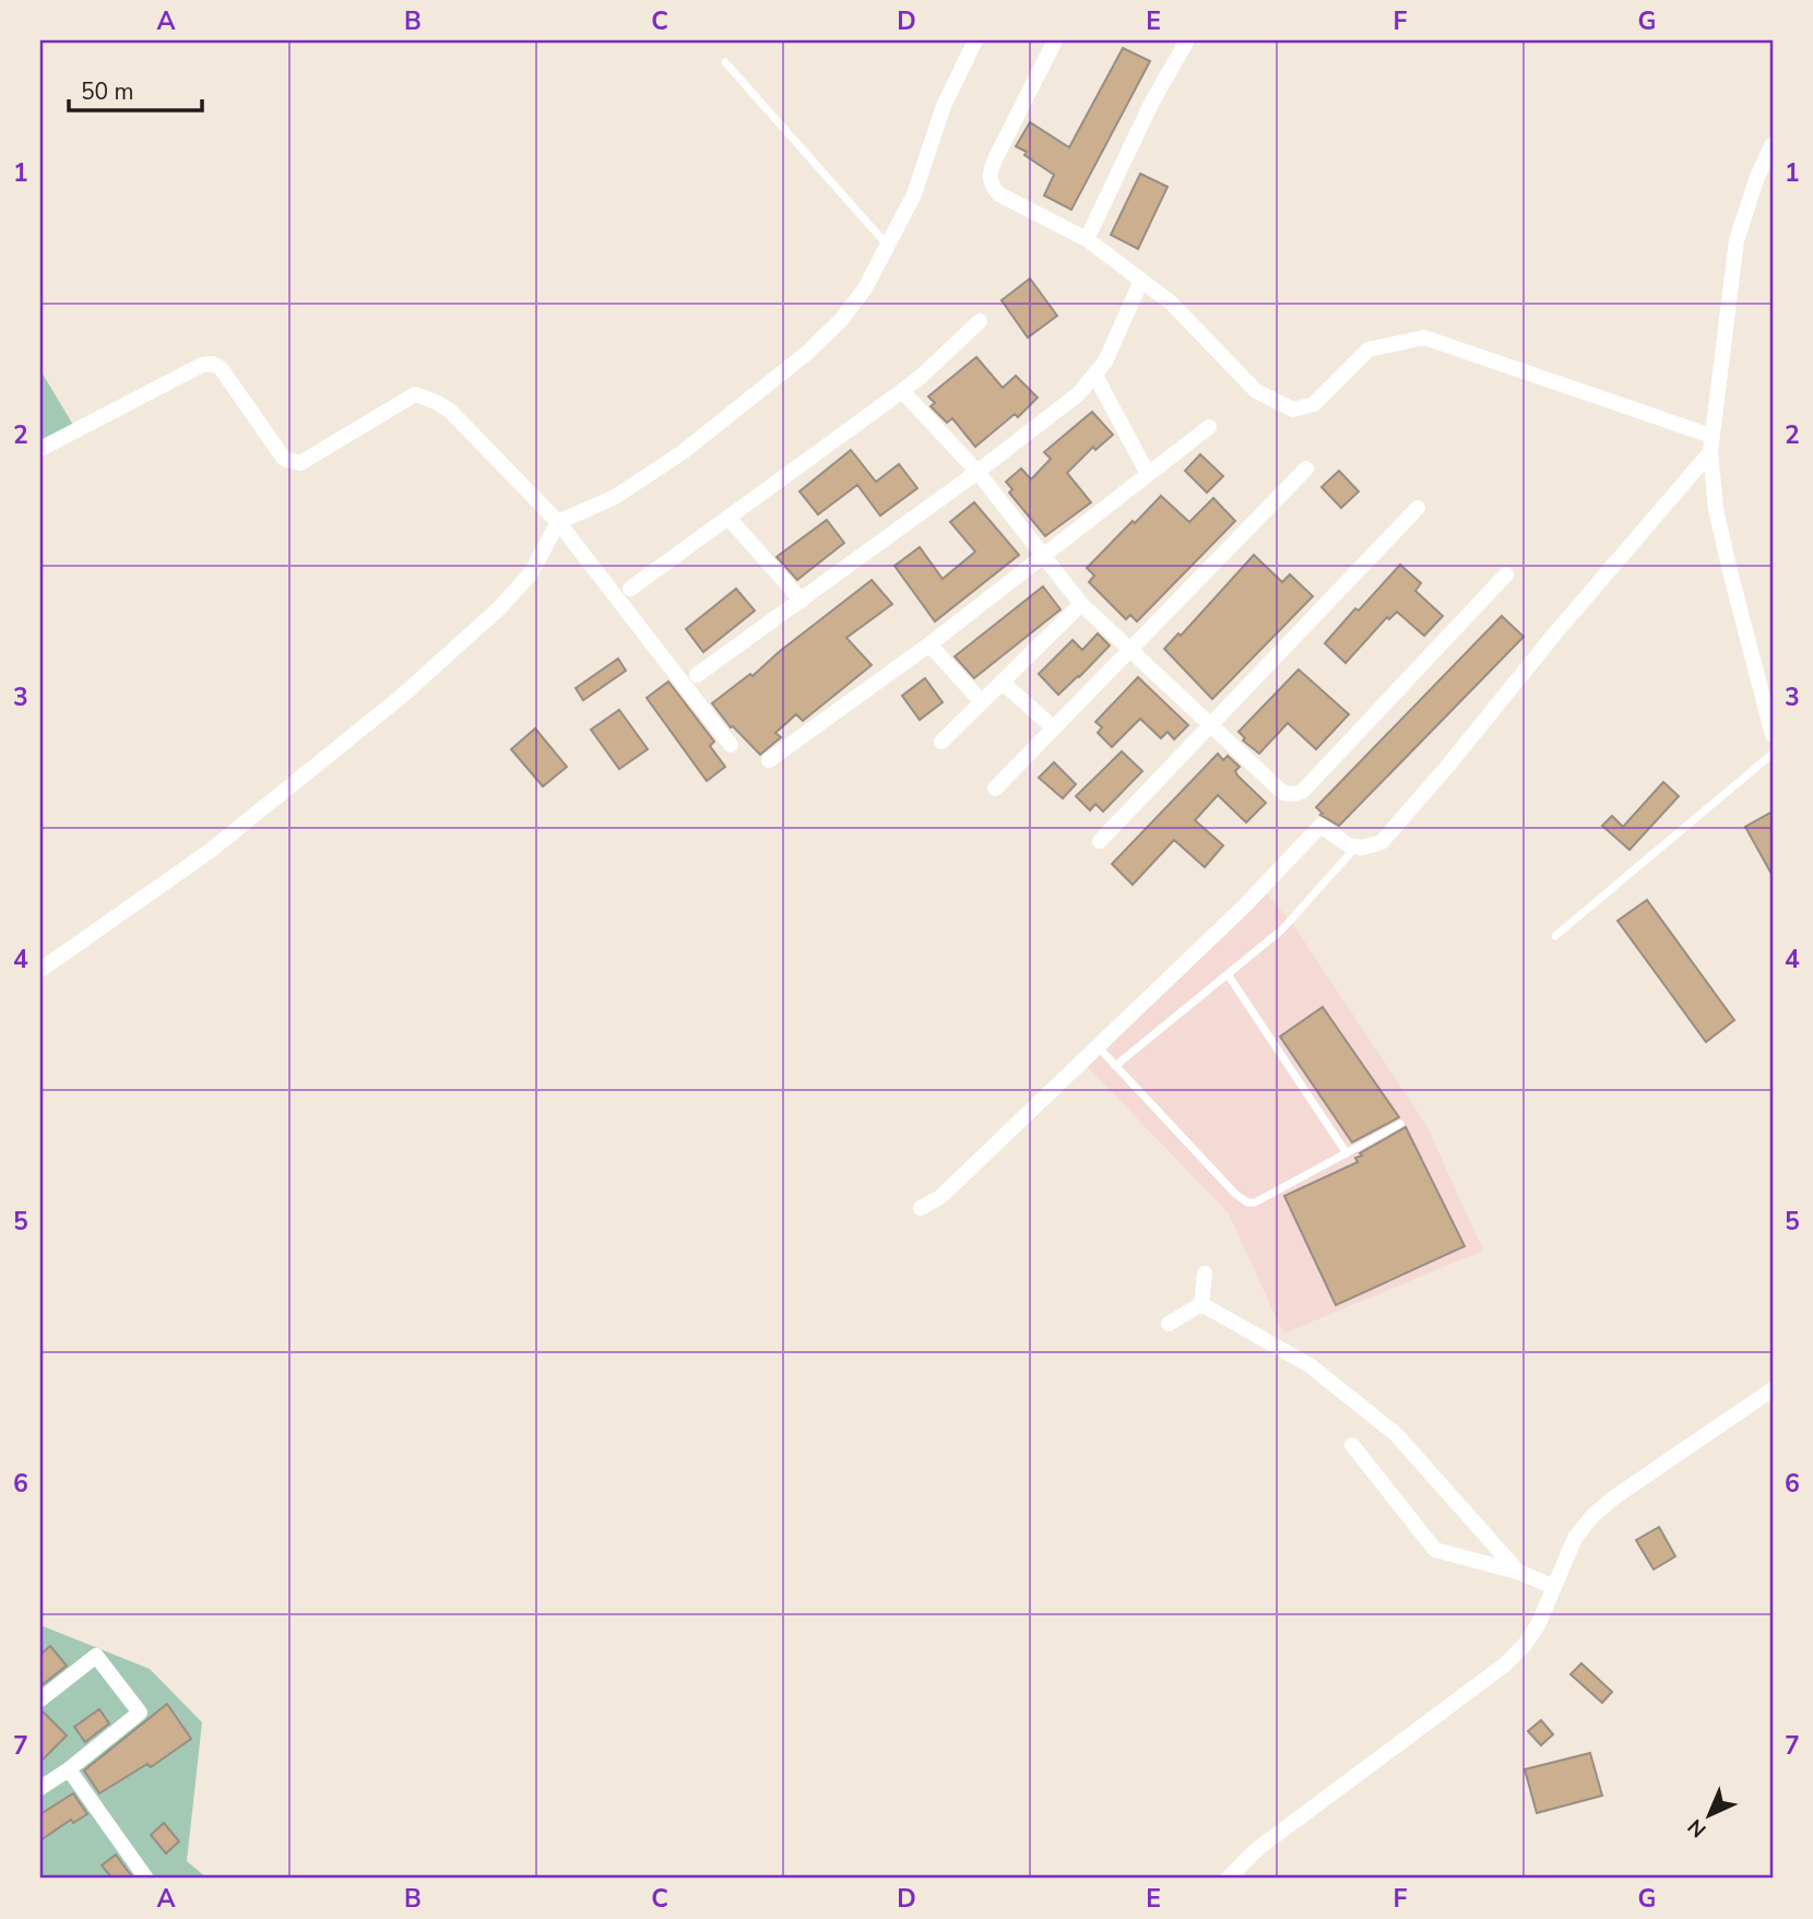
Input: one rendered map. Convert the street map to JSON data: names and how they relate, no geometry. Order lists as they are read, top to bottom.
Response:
{
  "scale_bar": "50 m",
  "north": "bottom left",
  "grid": {
    "columns": [
      "A",
      "B",
      "C",
      "D",
      "E",
      "F",
      "G"
    ],
    "rows": [
      "1",
      "2",
      "3",
      "4",
      "5",
      "6",
      "7"
    ]
  }
}
